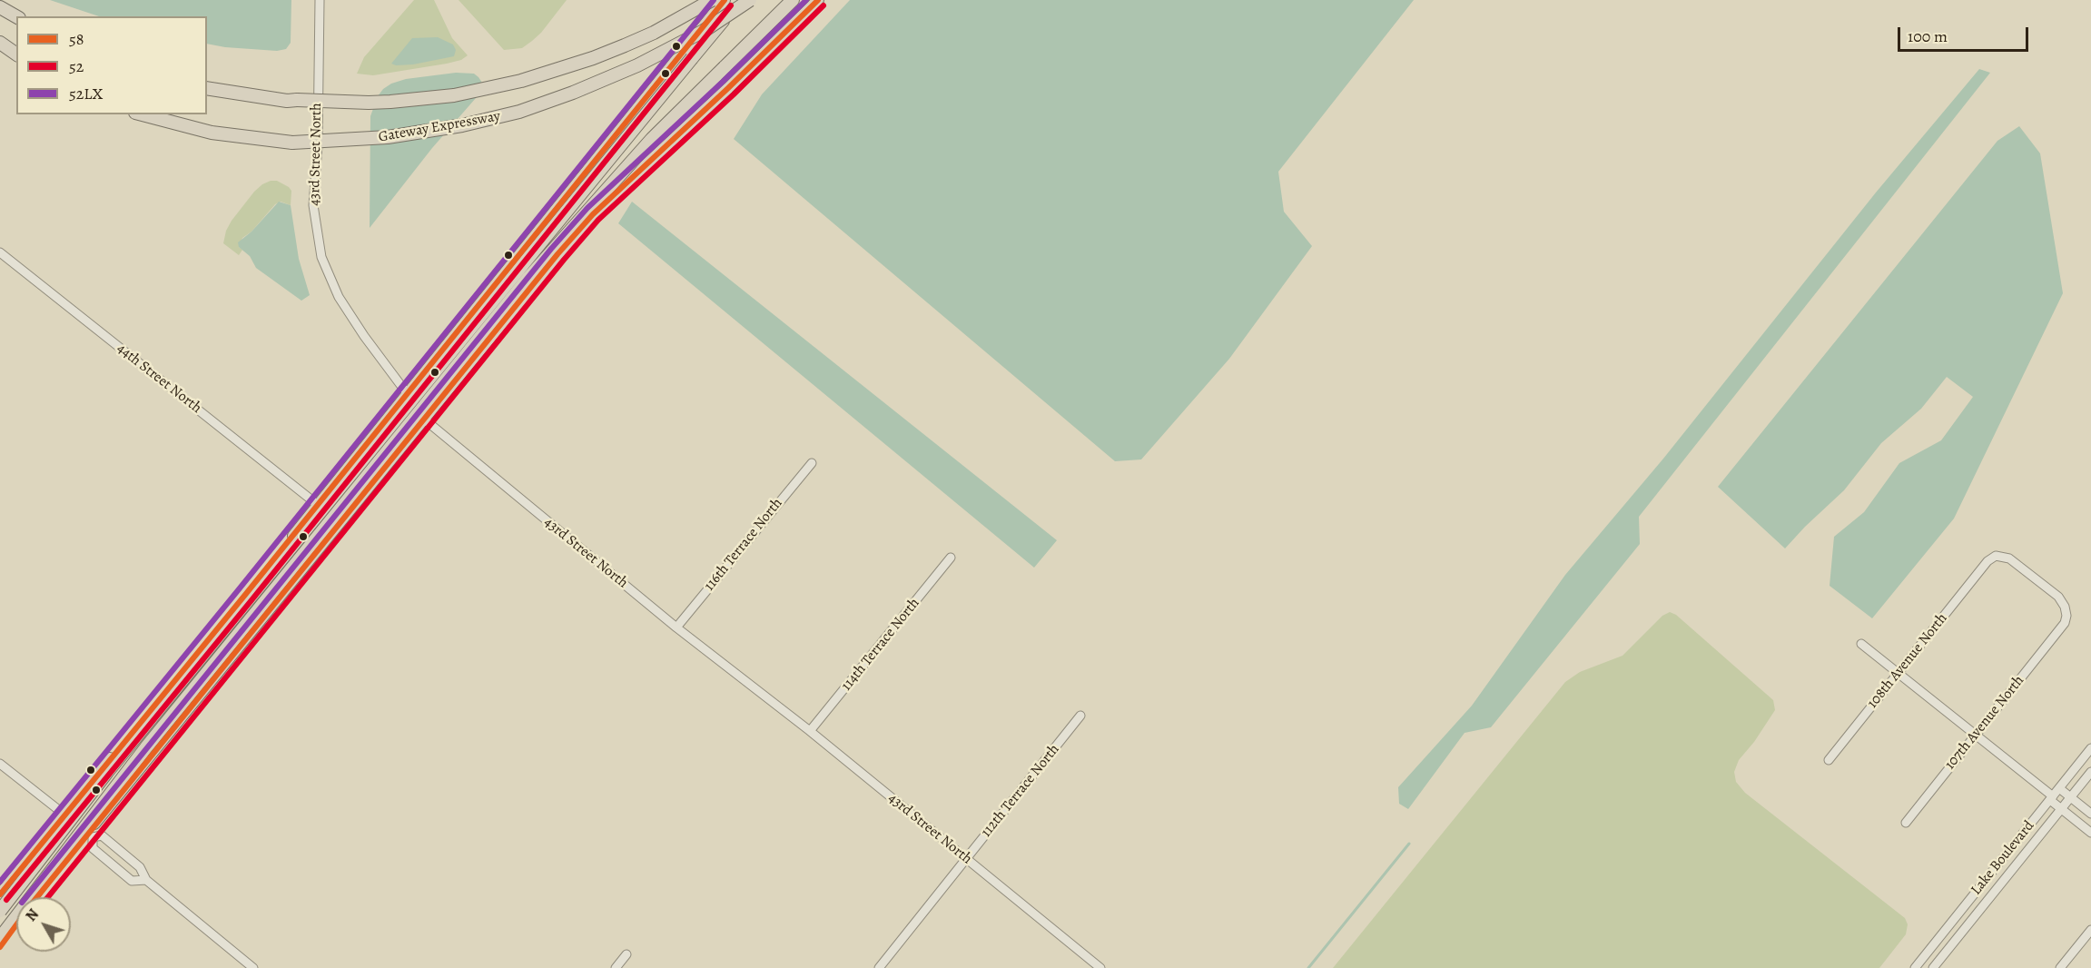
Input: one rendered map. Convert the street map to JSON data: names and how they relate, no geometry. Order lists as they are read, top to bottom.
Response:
{
  "streets": {
    "highway": ["Gateway Expressway"],
    "street": [
      "43rd Street North",
      "44th Street North",
      "116th Terrace North",
      "114th Terrace North",
      "108th Avenue North",
      "107th Avenue North",
      "112th Terrace North",
      "Lake Boulevard"
    ]
  },
  "crossings": [
    ["43rd Street North", "116th Terrace North"],
    ["43rd Street North", "114th Terrace North"],
    ["43rd Street North", "112th Terrace North"],
    ["108th Avenue North", "107th Avenue North"]
  ],
  "lines": ["transit line 58", "transit line 52LX", "transit line 52"],
  "legend": ["58", "52", "52LX"],
  "scale_bar": "100 m",
  "north": "top left"
}
